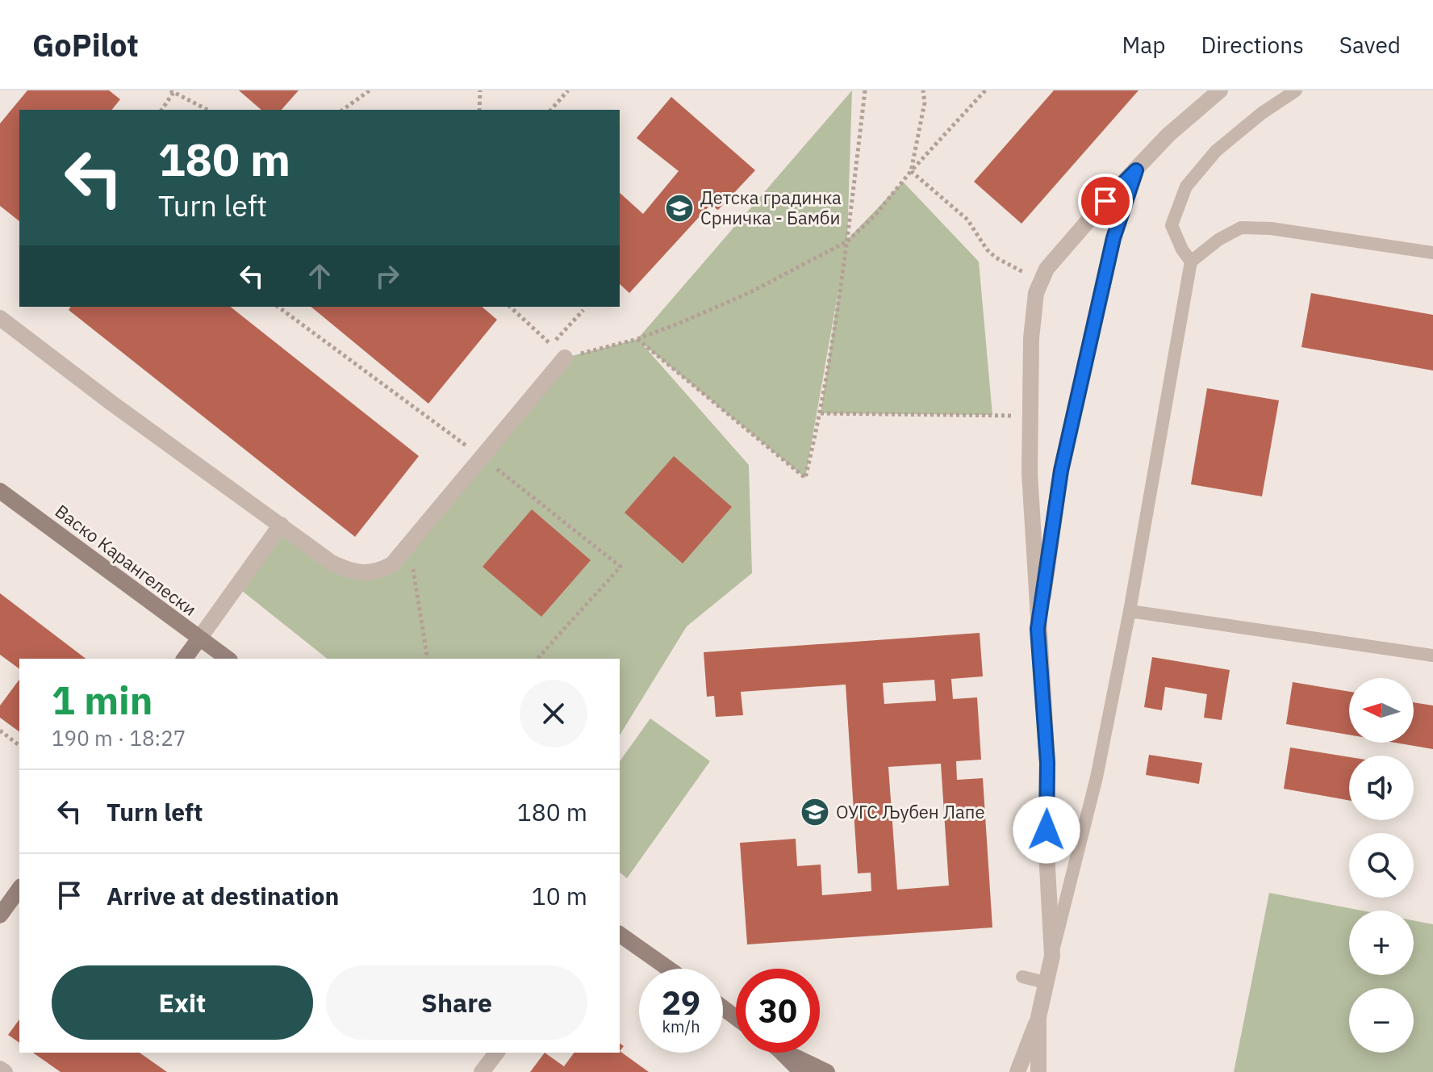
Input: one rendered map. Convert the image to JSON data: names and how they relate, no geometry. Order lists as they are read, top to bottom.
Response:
{
  "streets": {
    "street": ["Васко Карангелески"]
  },
  "places": {
    "school or university": ["Детска градинка Срничка - Бамби", "ОУГС Љубен Лапе"]
  },
  "north": "left",
  "page": {
    "header": "GoPilot",
    "nav": ["Map", "Directions", "Saved"],
    "turn": ["180 m", "Turn left"],
    "heading": ["1 min", "190 m · 18:27"],
    "map_buttons": ["+", "−"],
    "list": [
      {
        "name": "Turn left",
        "value": "180 m"
      },
      {
        "name": "Arrive at destination",
        "value": "10 m"
      }
    ],
    "buttons": ["Exit", "Share"],
    "speed": "29 km/h",
    "limit": "30"
  }
}
